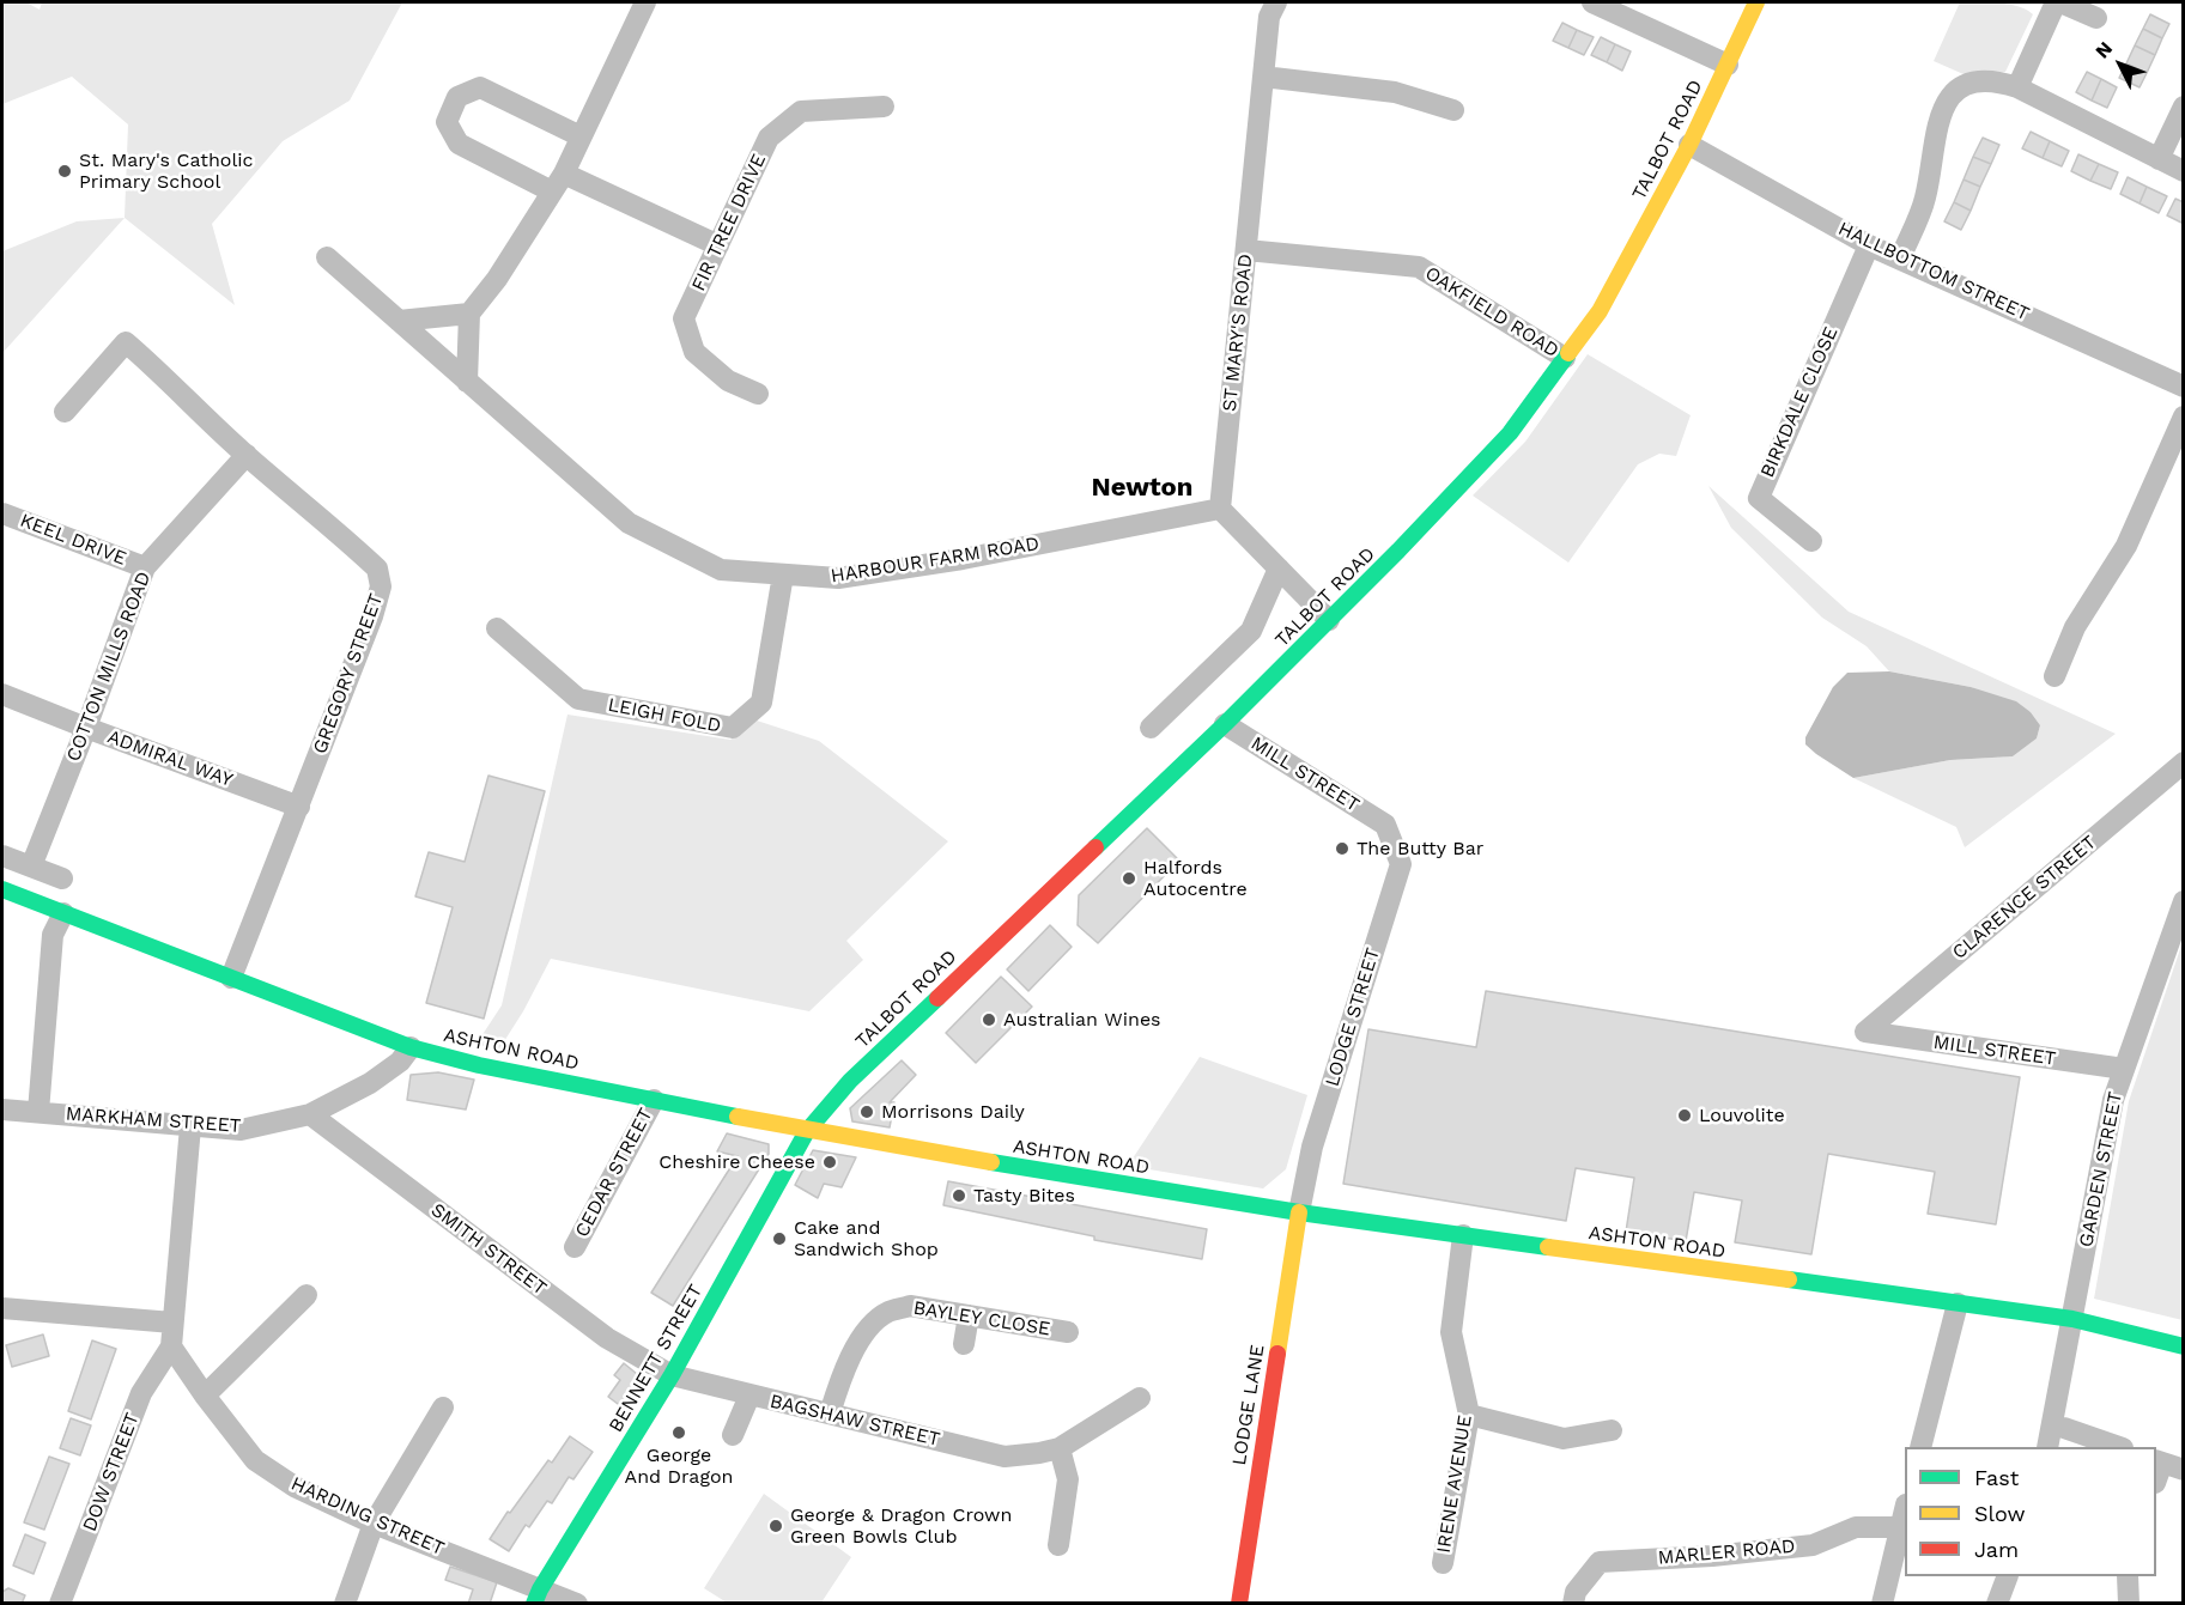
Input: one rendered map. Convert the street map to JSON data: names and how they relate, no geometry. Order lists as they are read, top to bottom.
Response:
{
  "streets": {
    "street": [
      "TALBOT ROAD",
      "FIR TREE DRIVE",
      "HALLBOTTOM STREET",
      "OAKFIELD ROAD",
      "ST MARY'S ROAD",
      "BIRKDALE CLOSE",
      "KEEL DRIVE",
      "HARBOUR FARM ROAD",
      "COTTON MILLS ROAD",
      "GREGORY STREET",
      "LEIGH FOLD",
      "ADMIRAL WAY",
      "MILL STREET",
      "CLARENCE STREET",
      "LODGE STREET",
      "ASHTON ROAD",
      "MARKHAM STREET",
      "GARDEN STREET",
      "CEDAR STREET",
      "SMITH STREET",
      "BAYLEY CLOSE",
      "BENNETT STREET",
      "LODGE LANE",
      "BAGSHAW STREET",
      "DOW STREET",
      "IRENE AVENUE",
      "HARDING STREET",
      "MARLER ROAD"
    ]
  },
  "crossings": [
    ["TALBOT ROAD", "HALLBOTTOM STREET"],
    ["TALBOT ROAD", "OAKFIELD ROAD"],
    ["TALBOT ROAD", "MILL STREET"],
    ["TALBOT ROAD", "ASHTON ROAD"],
    ["TALBOT ROAD", "BENNETT STREET"],
    ["HALLBOTTOM STREET", "BIRKDALE CLOSE"],
    ["OAKFIELD ROAD", "ST MARY'S ROAD"],
    ["ST MARY'S ROAD", "HARBOUR FARM ROAD"],
    ["KEEL DRIVE", "COTTON MILLS ROAD"],
    ["HARBOUR FARM ROAD", "LEIGH FOLD"],
    ["COTTON MILLS ROAD", "GREGORY STREET"],
    ["COTTON MILLS ROAD", "ADMIRAL WAY"],
    ["GREGORY STREET", "ADMIRAL WAY"],
    ["GREGORY STREET", "ASHTON ROAD"],
    ["MILL STREET", "CLARENCE STREET"],
    ["MILL STREET", "LODGE STREET"],
    ["MILL STREET", "GARDEN STREET"],
    ["LODGE STREET", "ASHTON ROAD"],
    ["LODGE STREET", "LODGE LANE"],
    ["ASHTON ROAD", "MARKHAM STREET"],
    ["ASHTON ROAD", "GARDEN STREET"],
    ["ASHTON ROAD", "CEDAR STREET"],
    ["ASHTON ROAD", "BENNETT STREET"],
    ["ASHTON ROAD", "LODGE LANE"],
    ["ASHTON ROAD", "IRENE AVENUE"],
    ["MARKHAM STREET", "SMITH STREET"],
    ["SMITH STREET", "BENNETT STREET"],
    ["SMITH STREET", "BAGSHAW STREET"],
    ["BAYLEY CLOSE", "BAGSHAW STREET"],
    ["BENNETT STREET", "BAGSHAW STREET"],
    ["BENNETT STREET", "HARDING STREET"],
    ["DOW STREET", "HARDING STREET"]
  ],
  "districts": ["Newton"],
  "places": [
    "St. Mary's Catholic Primary School",
    "The Butty Bar",
    "Halfords Autocentre",
    "Australian Wines",
    "Morrisons Daily",
    "Louvolite",
    "Cheshire Cheese",
    "Tasty Bites",
    "Cake and Sandwich Shop",
    "George And Dragon",
    "George & Dragon Crown Green Bowls Club"
  ],
  "legend": ["Fast", "Slow", "Jam"],
  "north": "top left"
}
